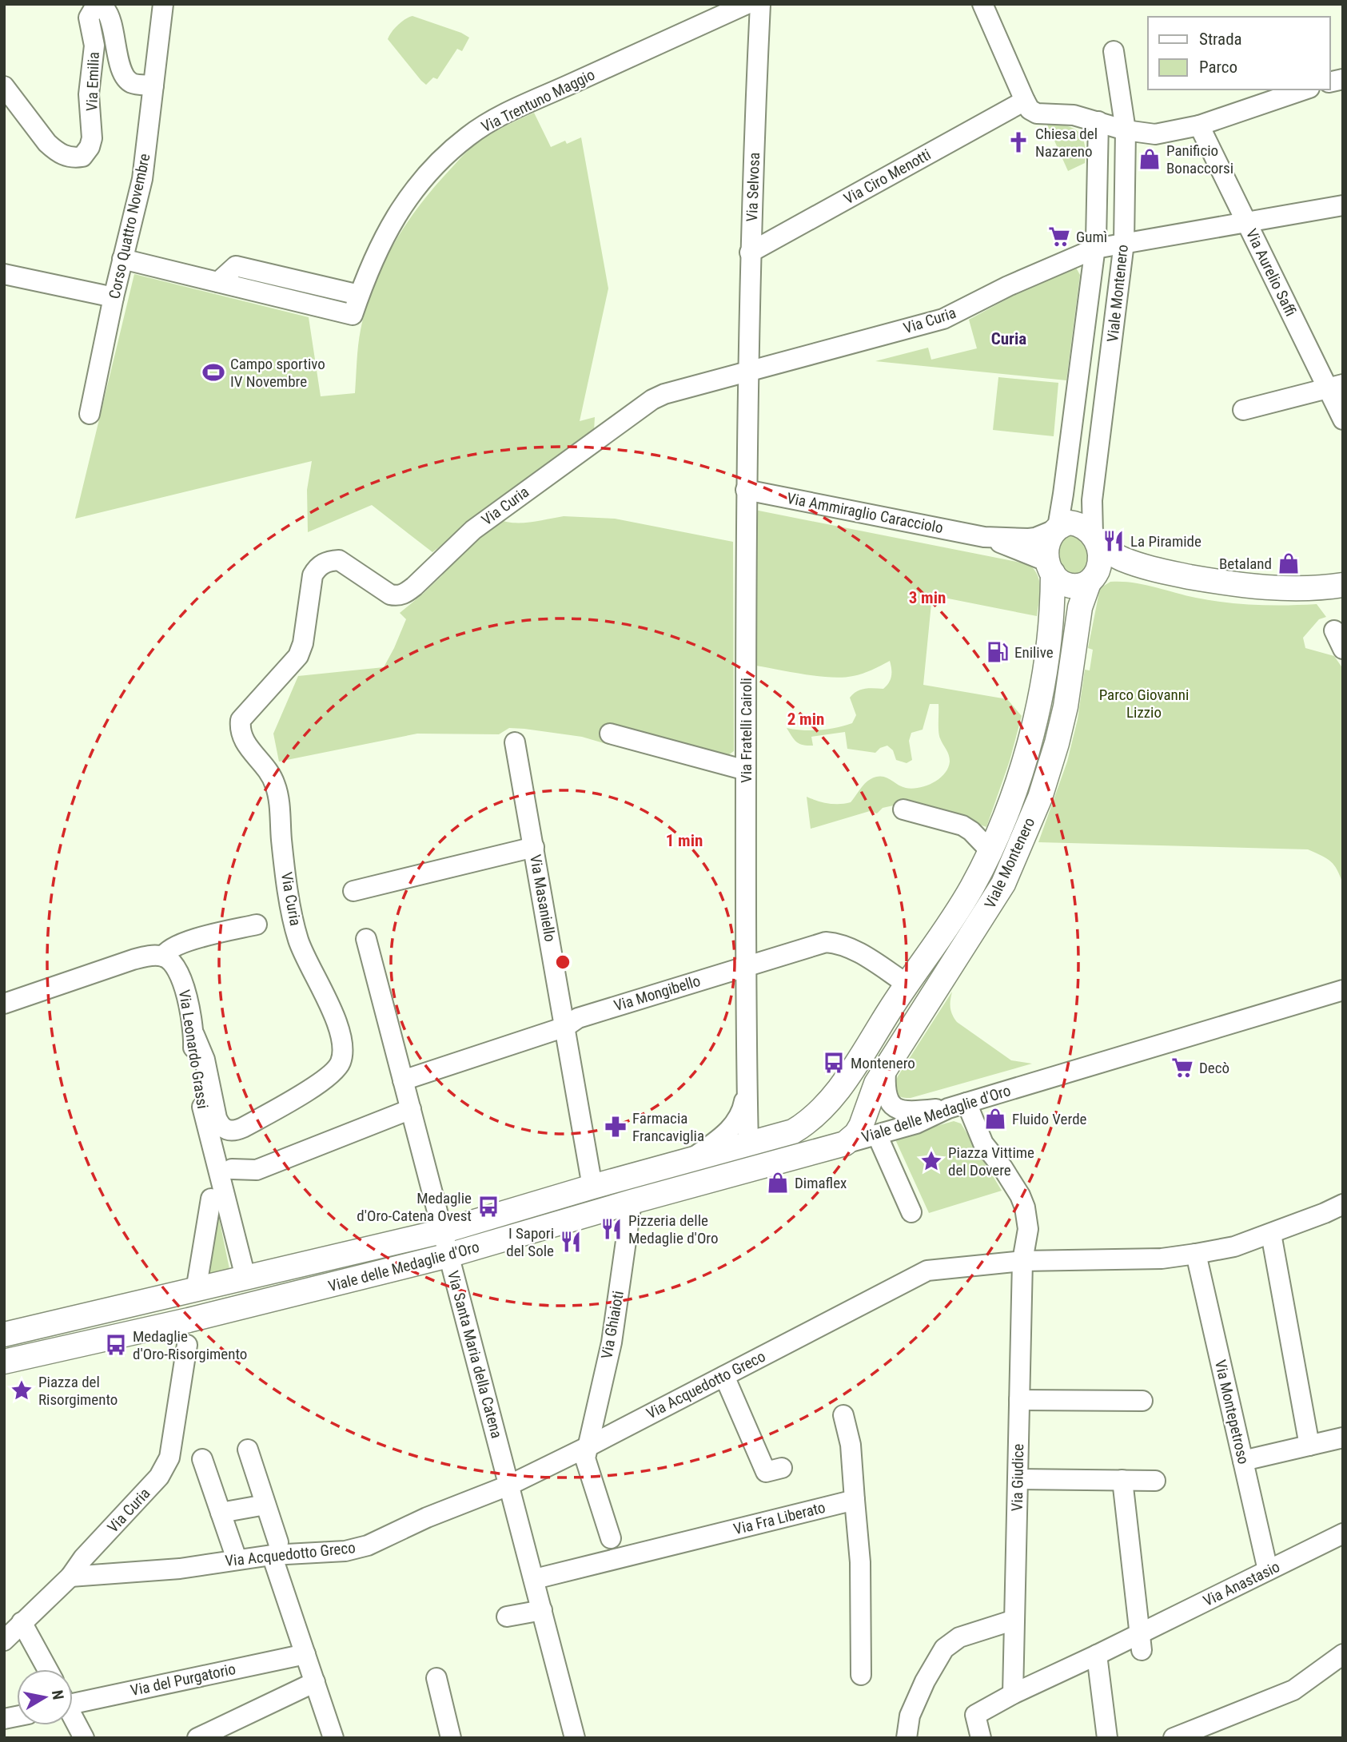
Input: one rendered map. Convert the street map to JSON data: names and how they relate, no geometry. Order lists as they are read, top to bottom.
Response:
{
  "streets": {
    "main road": ["Viale Montenero", "Viale delle Medaglie d'Oro"],
    "street": [
      "Via Emilia",
      "Via Trentuno Maggio",
      "Via Ciro Menotti",
      "Via Selvosa",
      "Corso Quattro Novembre",
      "Via Aurelio Saffi",
      "Via Curia",
      "Via Ammiraglio Caracciolo",
      "Via Fratelli Cairoli",
      "Via Masaniello",
      "Via Mongibello",
      "Via Leonardo Grassi",
      "Via Ghiaioti",
      "Via Santa Maria della Catena",
      "Via Acquedotto Greco",
      "Via Montepetroso",
      "Via Giudice",
      "Via Fra Liberato",
      "Via Anastasio",
      "Via del Purgatorio"
    ]
  },
  "crossings": [
    ["Via Emilia", "Corso Quattro Novembre"],
    ["Via Trentuno Maggio", "Corso Quattro Novembre"],
    ["Via Ciro Menotti", "Via Selvosa"],
    ["Via Selvosa", "Via Curia"],
    ["Via Selvosa", "Via Fratelli Cairoli"],
    ["Via Aurelio Saffi", "Via Curia"],
    ["Viale Montenero", "Via Curia"],
    ["Viale Montenero", "Via Mongibello"],
    ["Viale Montenero", "Viale delle Medaglie d'Oro"],
    ["Via Curia", "Via Fratelli Cairoli"],
    ["Via Curia", "Via Leonardo Grassi"],
    ["Via Curia", "Via Acquedotto Greco"],
    ["Via Ammiraglio Caracciolo", "Via Fratelli Cairoli"],
    ["Via Fratelli Cairoli", "Via Mongibello"],
    ["Via Masaniello", "Via Mongibello"],
    ["Via Masaniello", "Viale delle Medaglie d'Oro"],
    ["Via Mongibello", "Via Santa Maria della Catena"],
    ["Via Leonardo Grassi", "Viale delle Medaglie d'Oro"],
    ["Viale delle Medaglie d'Oro", "Via Ghiaioti"],
    ["Viale delle Medaglie d'Oro", "Via Santa Maria della Catena"],
    ["Viale delle Medaglie d'Oro", "Via Giudice"],
    ["Via Ghiaioti", "Via Acquedotto Greco"],
    ["Via Santa Maria della Catena", "Via Acquedotto Greco"],
    ["Via Santa Maria della Catena", "Via Fra Liberato"],
    ["Via Acquedotto Greco", "Via Montepetroso"],
    ["Via Acquedotto Greco", "Via Giudice"],
    ["Via Montepetroso", "Via Anastasio"],
    ["Via Giudice", "Via Anastasio"]
  ],
  "districts": ["Curia"],
  "parks": ["Parco Giovanni Lizzio"],
  "places": {
    "church": ["Chiesa del Nazareno"],
    "shop": [
      "Panificio Bonaccorsi",
      "Betaland",
      "Fluido Verde",
      "Dimaflex"
    ],
    "supermarket": ["Gumì", "Decò"],
    "sports": ["Campo sportivo IV Novembre"],
    "restaurant": ["La Piramide", "Pizzeria delle Medaglie d'Oro", "I Sapori del Sole"],
    "fuel station": ["Enilive"],
    "bus stop": ["Montenero", "Medaglie d'Oro-Catena Ovest", "Medaglie d'Oro-Risorgimento"],
    "pharmacy": ["Farmacia Francaviglia"],
    "place": ["Piazza Vittime del Dovere", "Piazza del Risorgimento"]
  },
  "legend": ["Strada", "Parco"],
  "north": "right",
  "rings": ["3 min", "2 min", "1 min"]
}
